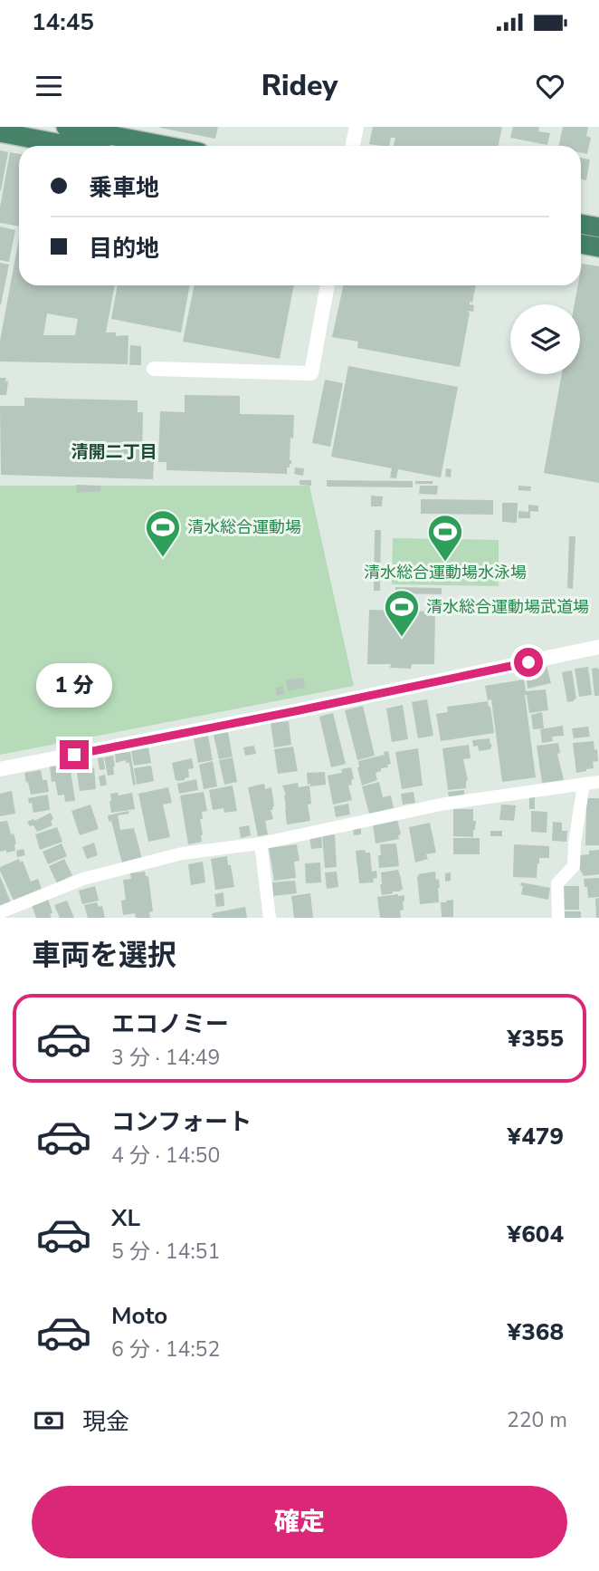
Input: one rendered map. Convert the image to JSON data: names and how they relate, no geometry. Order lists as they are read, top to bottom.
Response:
{
  "districts": ["清開二丁目"],
  "places": {
    "sports": ["清水総合運動場", "清水総合運動場水泳場", "清水総合運動場武道場"]
  },
  "page": {
    "status": "14:45",
    "header": "Ridey",
    "banner": ["乗車地", "目的地"],
    "bubble": "1 分",
    "heading": "車両を選択",
    "list": [
      {
        "name": "エコノミー",
        "note": "3 分 · 14:49",
        "value": "¥355"
      },
      {
        "name": "コンフォート",
        "note": "4 分 · 14:50",
        "value": "¥479"
      },
      {
        "name": "XL",
        "note": "5 分 · 14:51",
        "value": "¥604"
      },
      {
        "name": "Moto",
        "note": "6 分 · 14:52",
        "value": "¥368"
      }
    ],
    "pay": ["現金", "220 m"],
    "buttons": "確定"
  }
}
